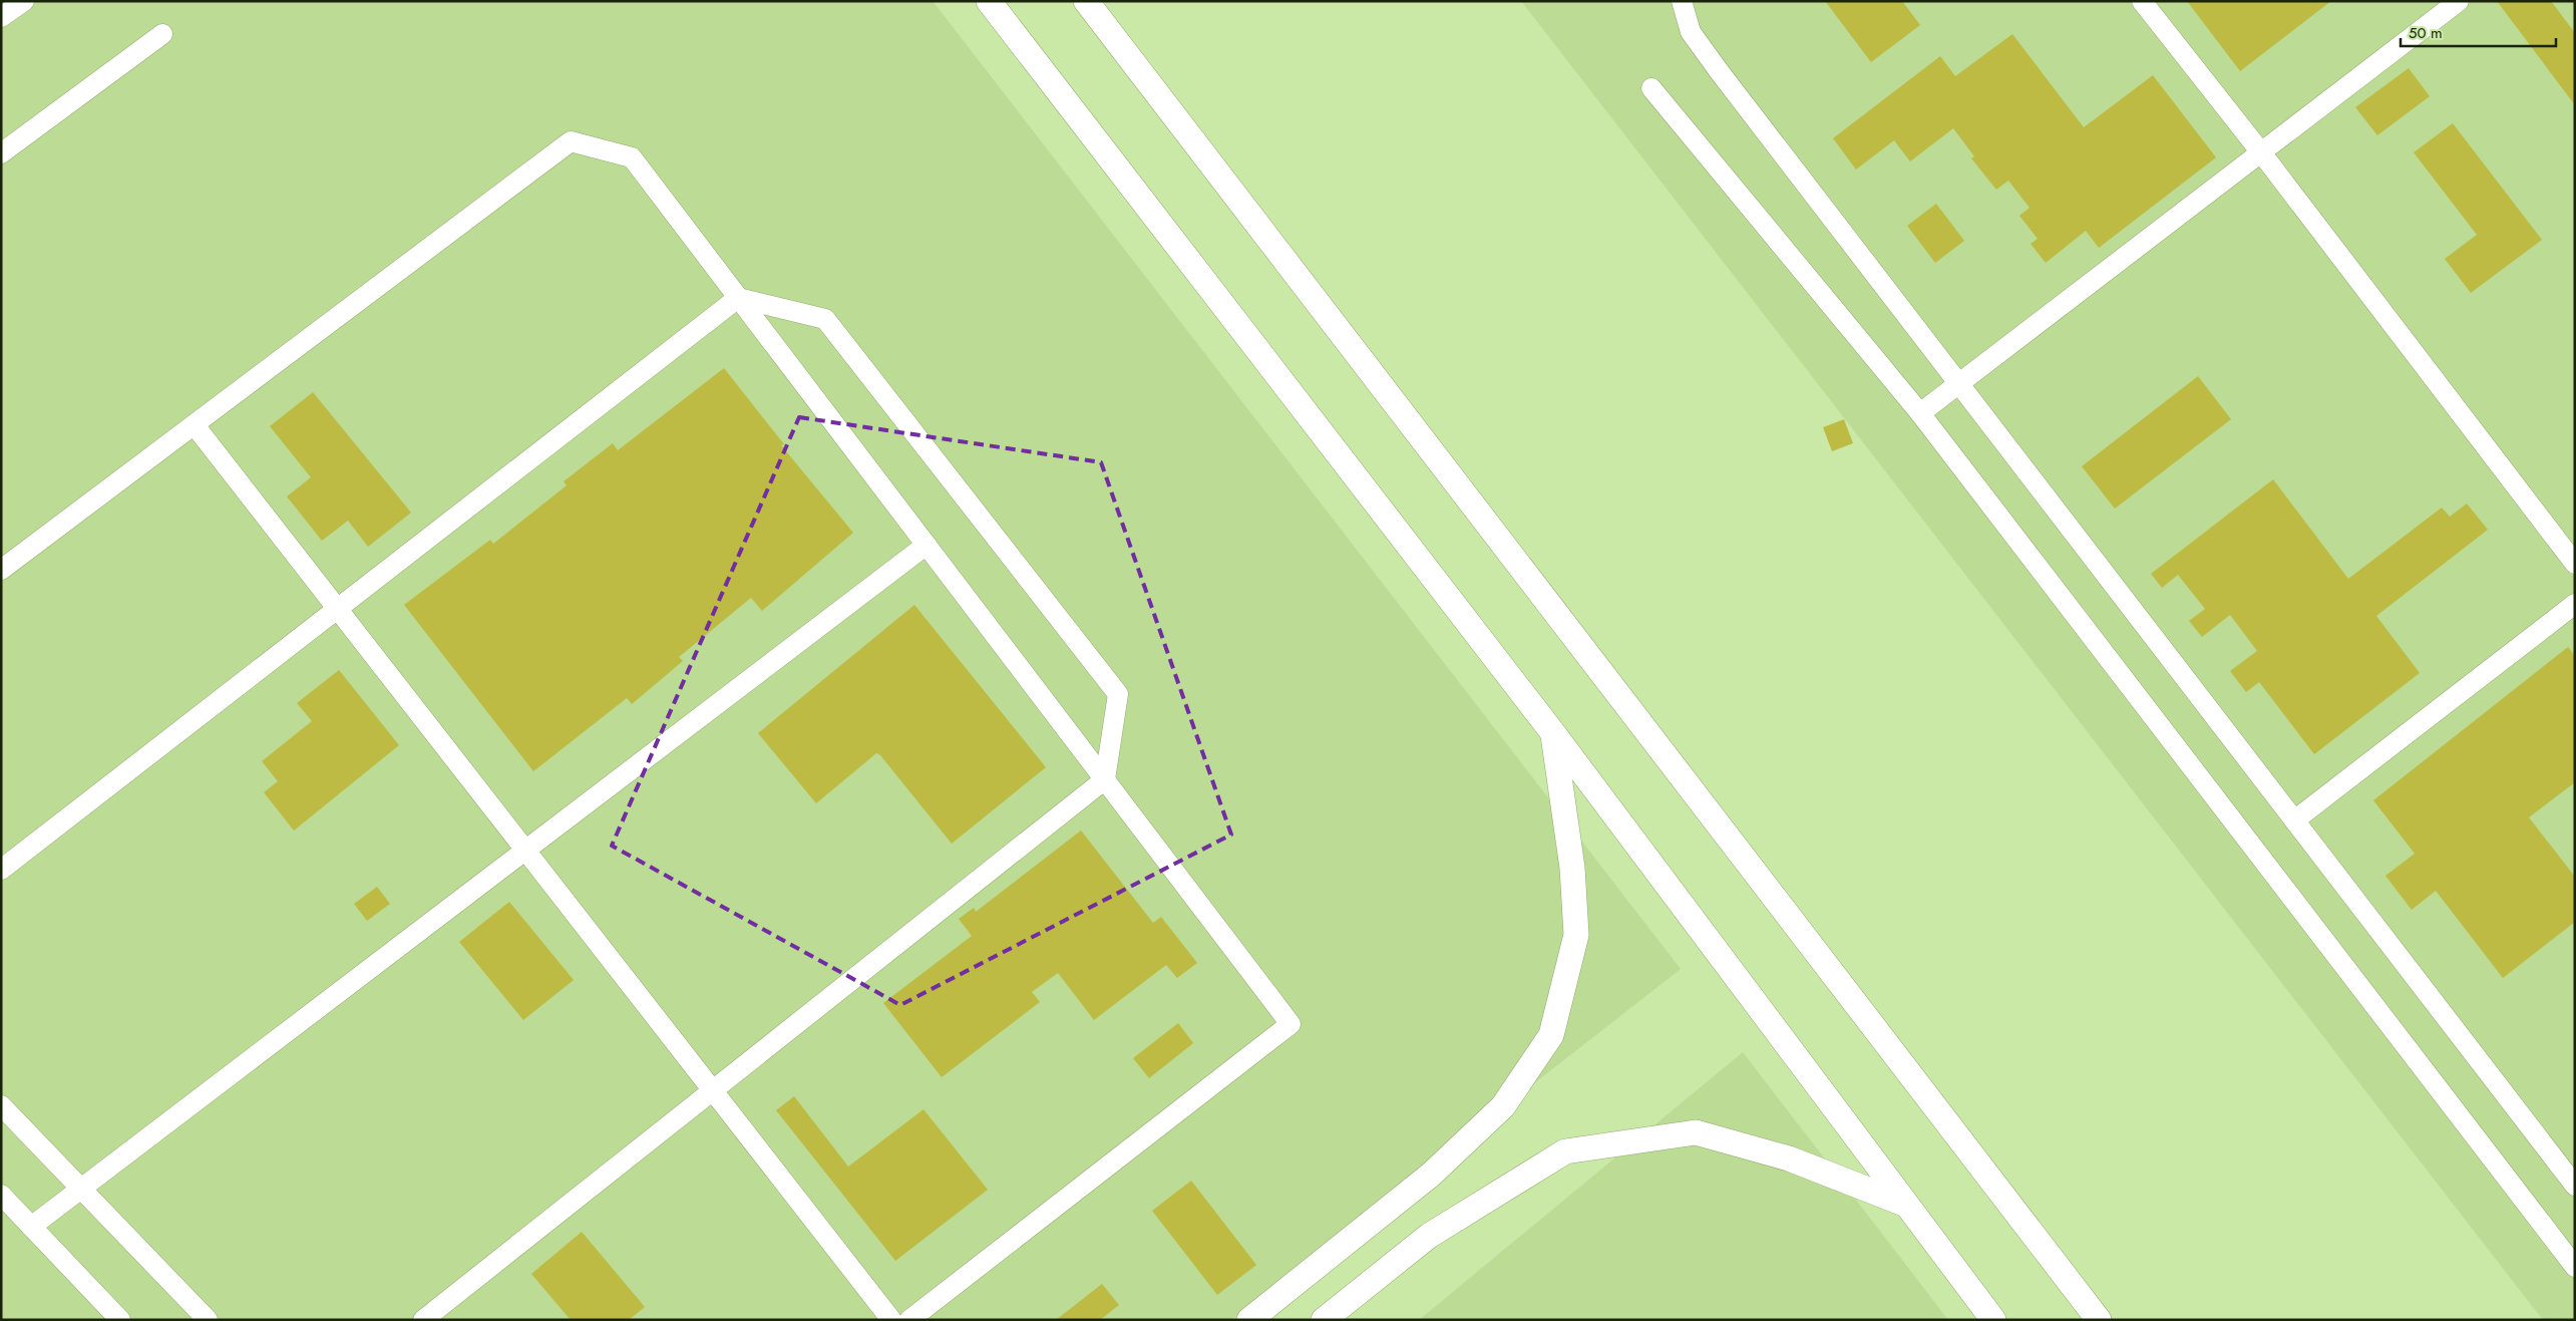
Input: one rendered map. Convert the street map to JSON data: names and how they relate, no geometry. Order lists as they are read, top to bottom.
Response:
{
  "scale_bar": "50 m"
}
